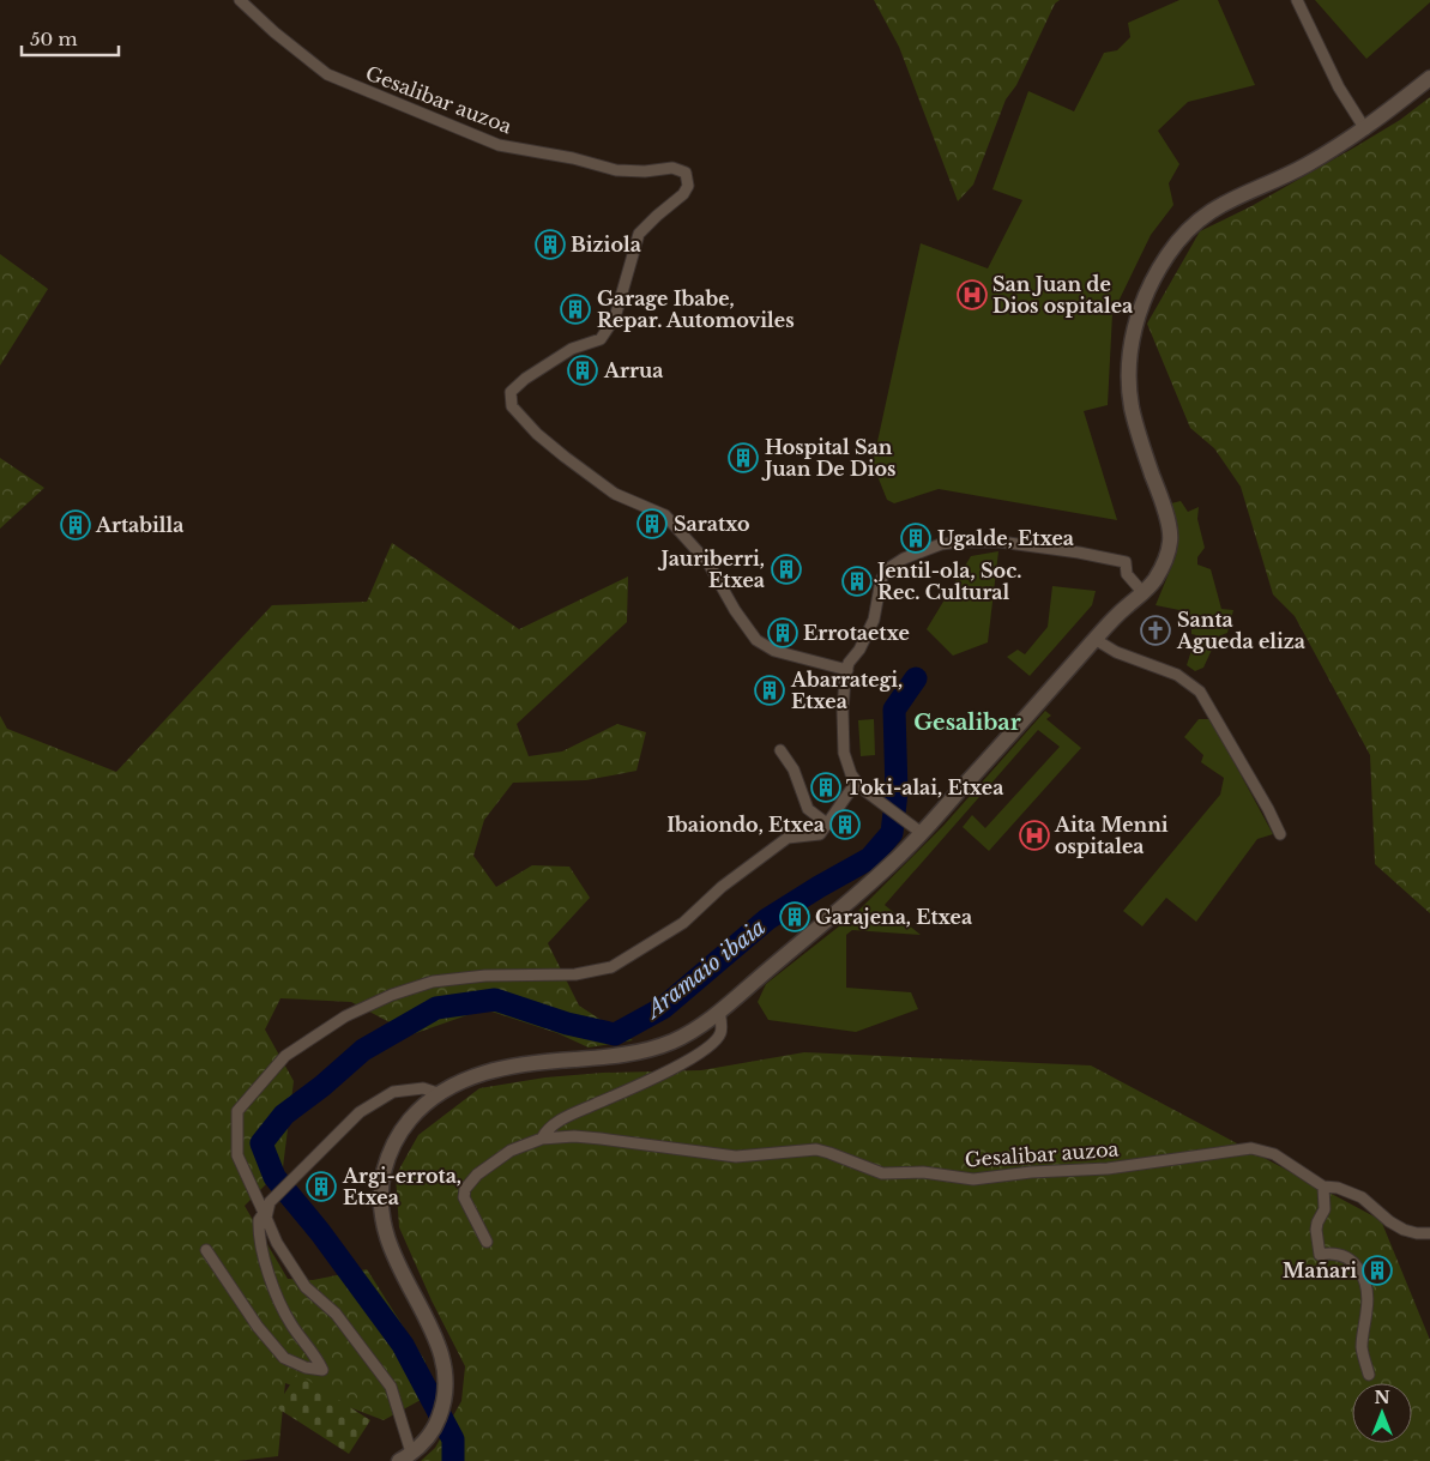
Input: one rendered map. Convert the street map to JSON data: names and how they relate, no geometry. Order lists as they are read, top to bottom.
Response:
{
  "streets": {
    "street": ["Gesalibar auzoa"]
  },
  "districts": ["Gesalibar"],
  "water": ["Aramaio ibaia"],
  "places": {
    "building": [
      "Biziola",
      "Garage Ibabe, Repar. Automoviles",
      "Arrua",
      "Hospital San Juan De Dios",
      "Saratxo",
      "Artabilla",
      "Ugalde, Etxea",
      "Jauriberri, Etxea",
      "Jentil-ola, Soc. Rec. Cultural",
      "Errotaetxe",
      "Abarrategi, Etxea",
      "Toki-alai, Etxea",
      "Ibaiondo, Etxea",
      "Garajena, Etxea",
      "Argi-errota, Etxea",
      "Mañari"
    ],
    "hospital": ["San Juan de Dios ospitalea", "Aita Menni ospitalea"],
    "church": ["Santa Agueda eliza"]
  },
  "scale_bar": "50 m",
  "north": "top"
}
